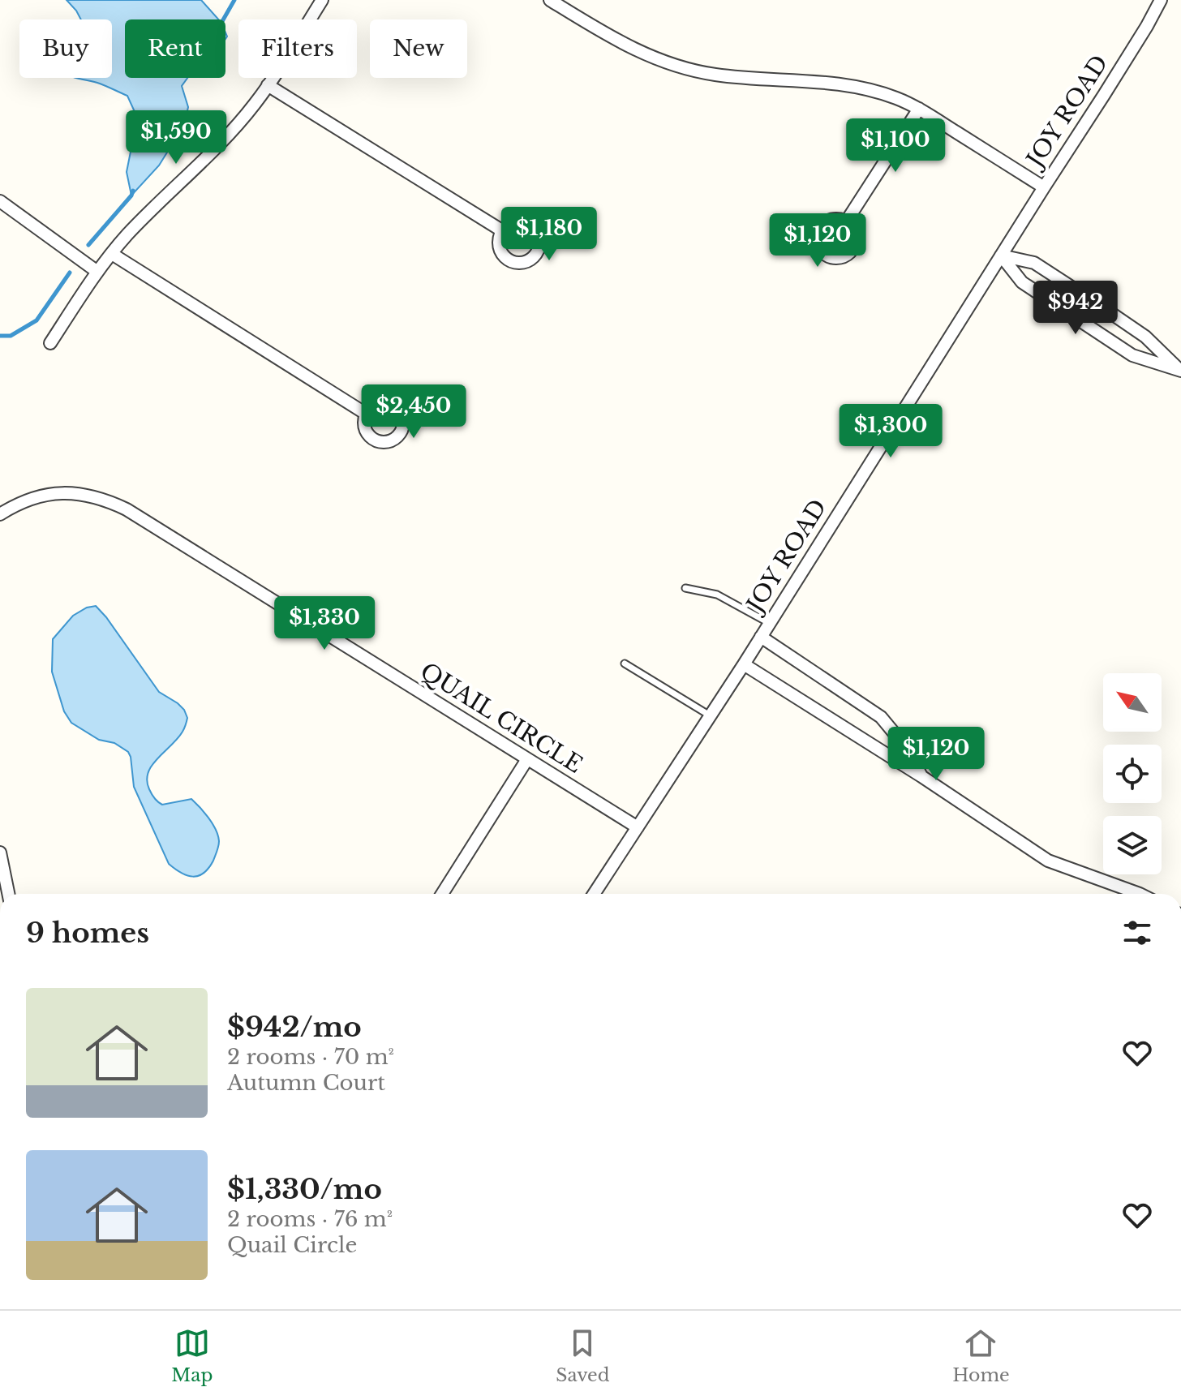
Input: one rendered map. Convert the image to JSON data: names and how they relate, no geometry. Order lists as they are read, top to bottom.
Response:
{
  "streets": {
    "street": ["JOY ROAD", "QUAIL CIRCLE"]
  },
  "crossings": [
    ["JOY ROAD", "QUAIL CIRCLE"]
  ],
  "north": "top left",
  "page": {
    "chip": [
      "Buy",
      "Rent",
      "Filters",
      "New"
    ],
    "price": [
      "$1,590",
      "$1,100",
      "$1,180",
      "$1,120",
      "$942",
      "$2,450",
      "$1,300",
      "$1,330",
      "$1,120"
    ],
    "heading": "9 homes",
    "list": [
      {
        "name": "$942/mo",
        "note": "2 rooms · 70 m² · Autumn Court"
      },
      {
        "name": "$1,330/mo",
        "note": "2 rooms · 76 m² · Quail Circle"
      }
    ],
    "tabs": ["Map", "Saved", "Home"]
  }
}
